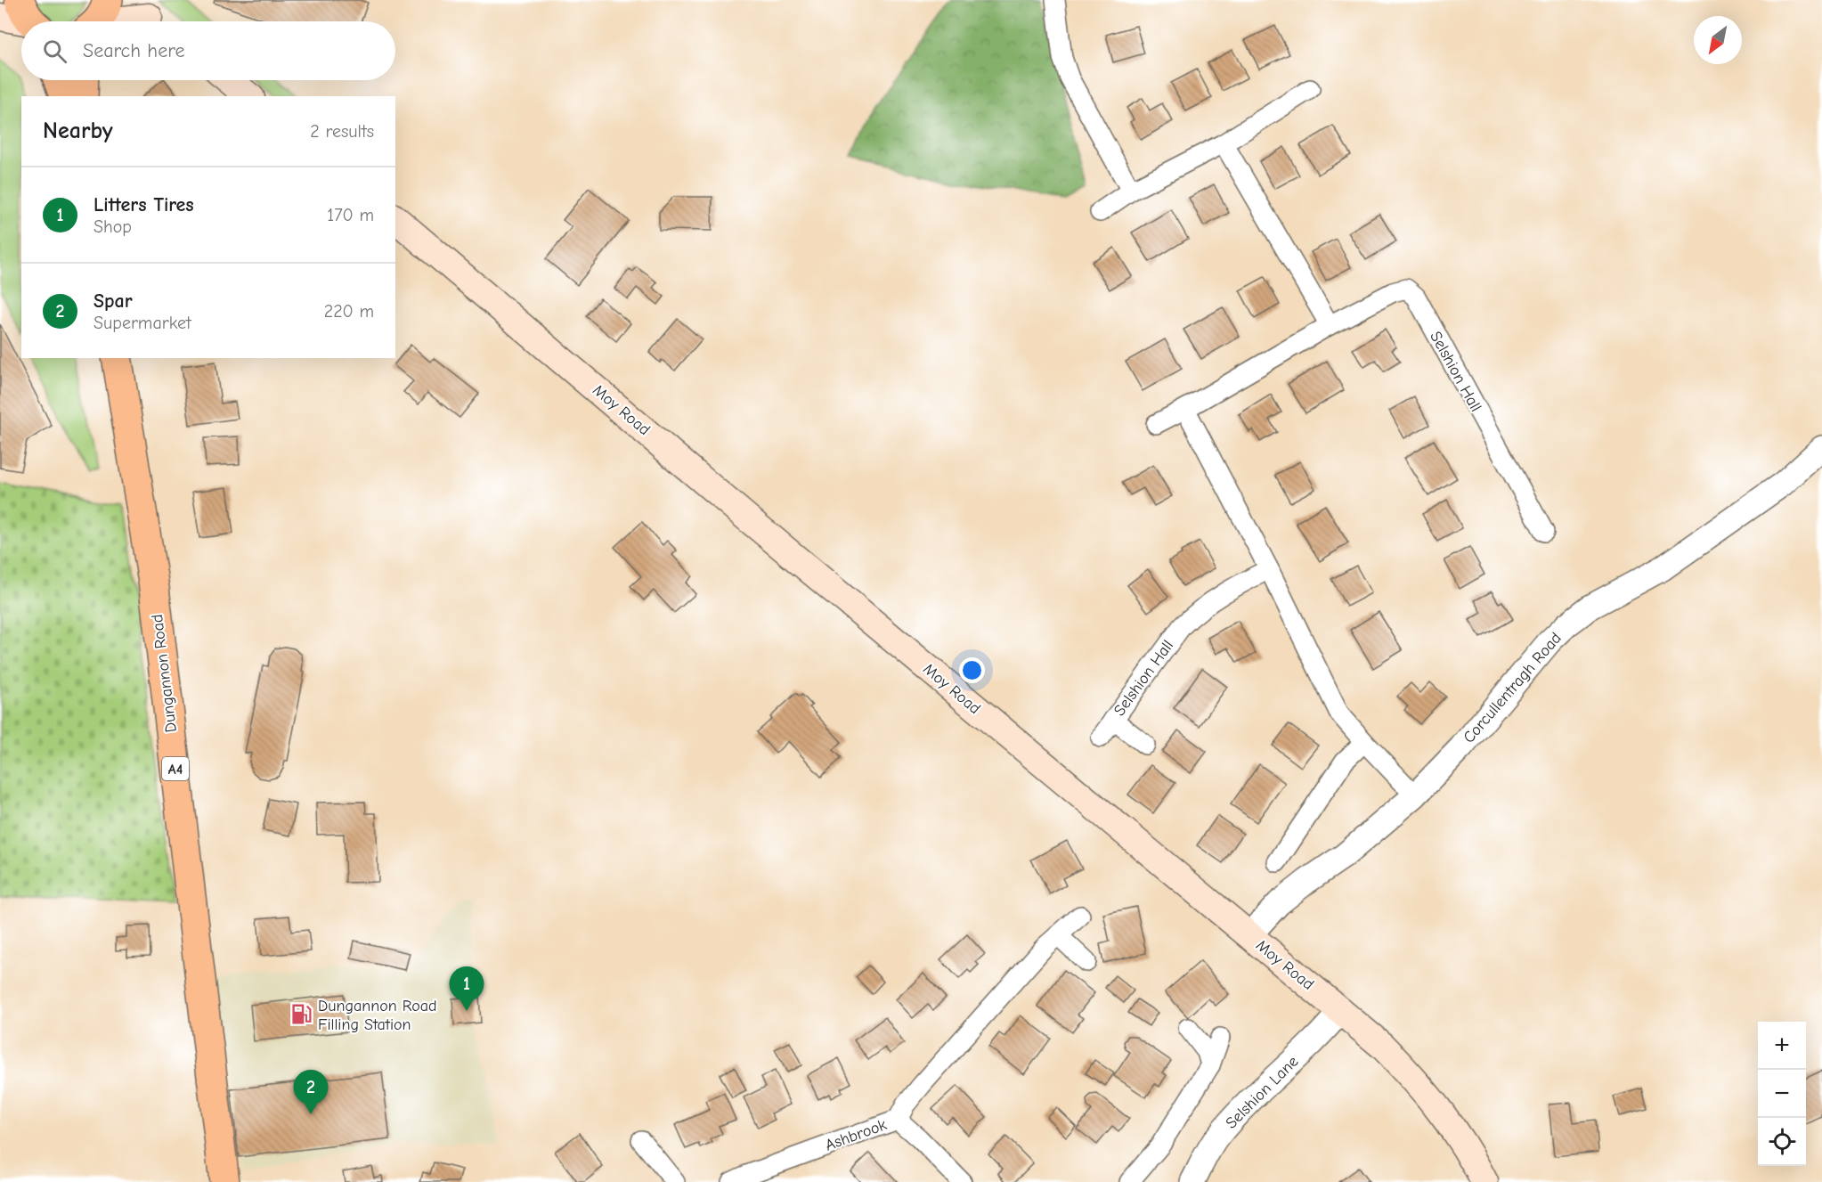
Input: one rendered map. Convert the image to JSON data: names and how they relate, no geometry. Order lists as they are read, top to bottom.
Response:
{
  "streets": {
    "main road": ["Moy Road", "Dungannon Road", "A4"],
    "street": [
      "Selshion Hall",
      "Corcullentragh Road",
      "Selshion Lane",
      "Ashbrook"
    ]
  },
  "crossings": [
    ["Moy Road", "Corcullentragh Road"],
    ["Moy Road", "Selshion Lane"]
  ],
  "places": {
    "fuel station": ["Dungannon Road Filling Station"]
  },
  "north": "bottom left",
  "page": {
    "search": "Search here",
    "heading": ["Nearby", "2 results"],
    "list": [
      {
        "mark": "1",
        "name": "Litters Tires",
        "note": "Shop",
        "value": "170 m"
      },
      {
        "mark": "2",
        "name": "Spar",
        "note": "Supermarket",
        "value": "220 m"
      }
    ],
    "pins": ["1", "2"],
    "map_buttons": ["+", "−"]
  }
}
